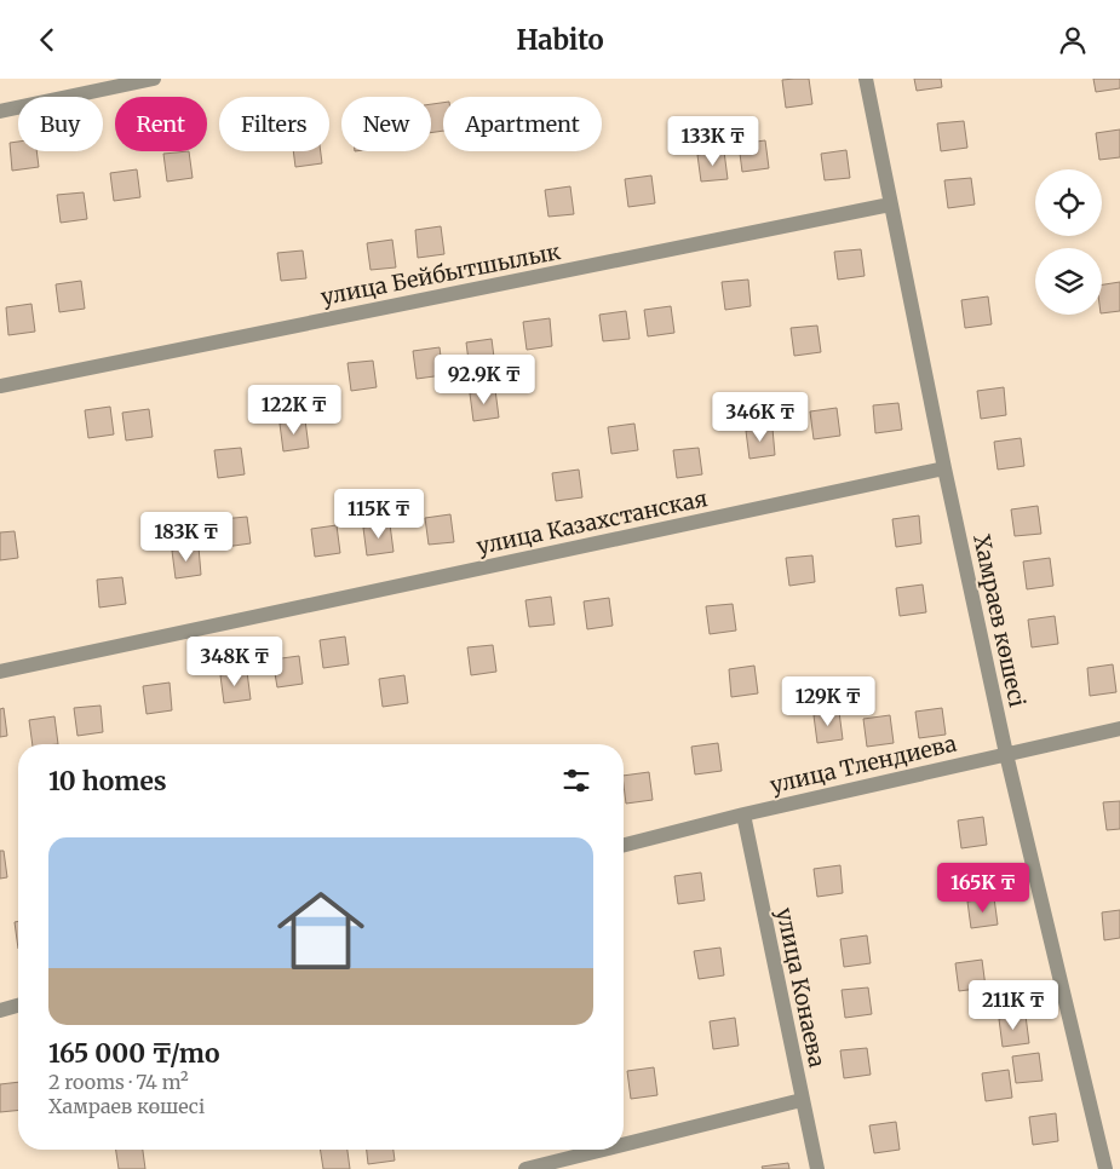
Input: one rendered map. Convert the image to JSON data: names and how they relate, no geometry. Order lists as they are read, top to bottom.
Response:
{
  "streets": {
    "street": [
      "улица Бейбытшылык",
      "улица Казахстанская",
      "Хамраев көшесі",
      "улица Тлендиева",
      "улица Конаева"
    ]
  },
  "crossings": [
    ["улица Бейбытшылык", "Хамраев көшесі"],
    ["улица Казахстанская", "Хамраев көшесі"],
    ["Хамраев көшесі", "улица Тлендиева"],
    ["улица Тлендиева", "улица Конаева"]
  ],
  "page": {
    "header": "Habito",
    "chip": [
      "Buy",
      "Rent",
      "Filters",
      "New",
      "Apartment"
    ],
    "price": [
      "133K ₸",
      "92.9K ₸",
      "122K ₸",
      "346K ₸",
      "115K ₸",
      "183K ₸",
      "348K ₸",
      "129K ₸",
      "165K ₸",
      "211K ₸"
    ],
    "heading": "10 homes",
    "list": [
      {
        "name": "165 000 ₸/mo",
        "note": "2 rooms · 74 m² · Хамраев көшесі"
      }
    ]
  }
}
